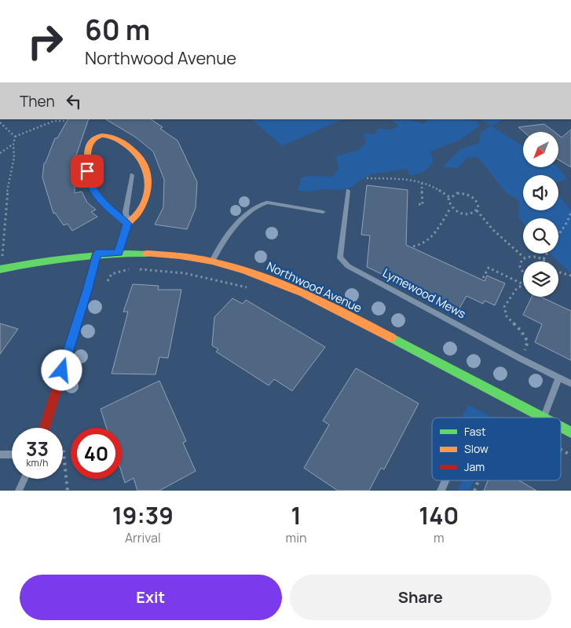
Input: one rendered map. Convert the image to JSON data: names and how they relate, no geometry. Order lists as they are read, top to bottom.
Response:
{
  "streets": {
    "street": ["Northwood Avenue"],
    "lane": ["Lymewood Mews"]
  },
  "legend": ["Fast", "Slow", "Jam"],
  "north": "bottom left",
  "page": {
    "turn": ["60 m", "Northwood Avenue"],
    "then": "Then",
    "speed": "33 km/h",
    "limit": "40",
    "eta": [
      "19:39",
      "Arrival",
      "1",
      "min",
      "140",
      "m"
    ],
    "buttons": ["Exit", "Share"]
  }
}
